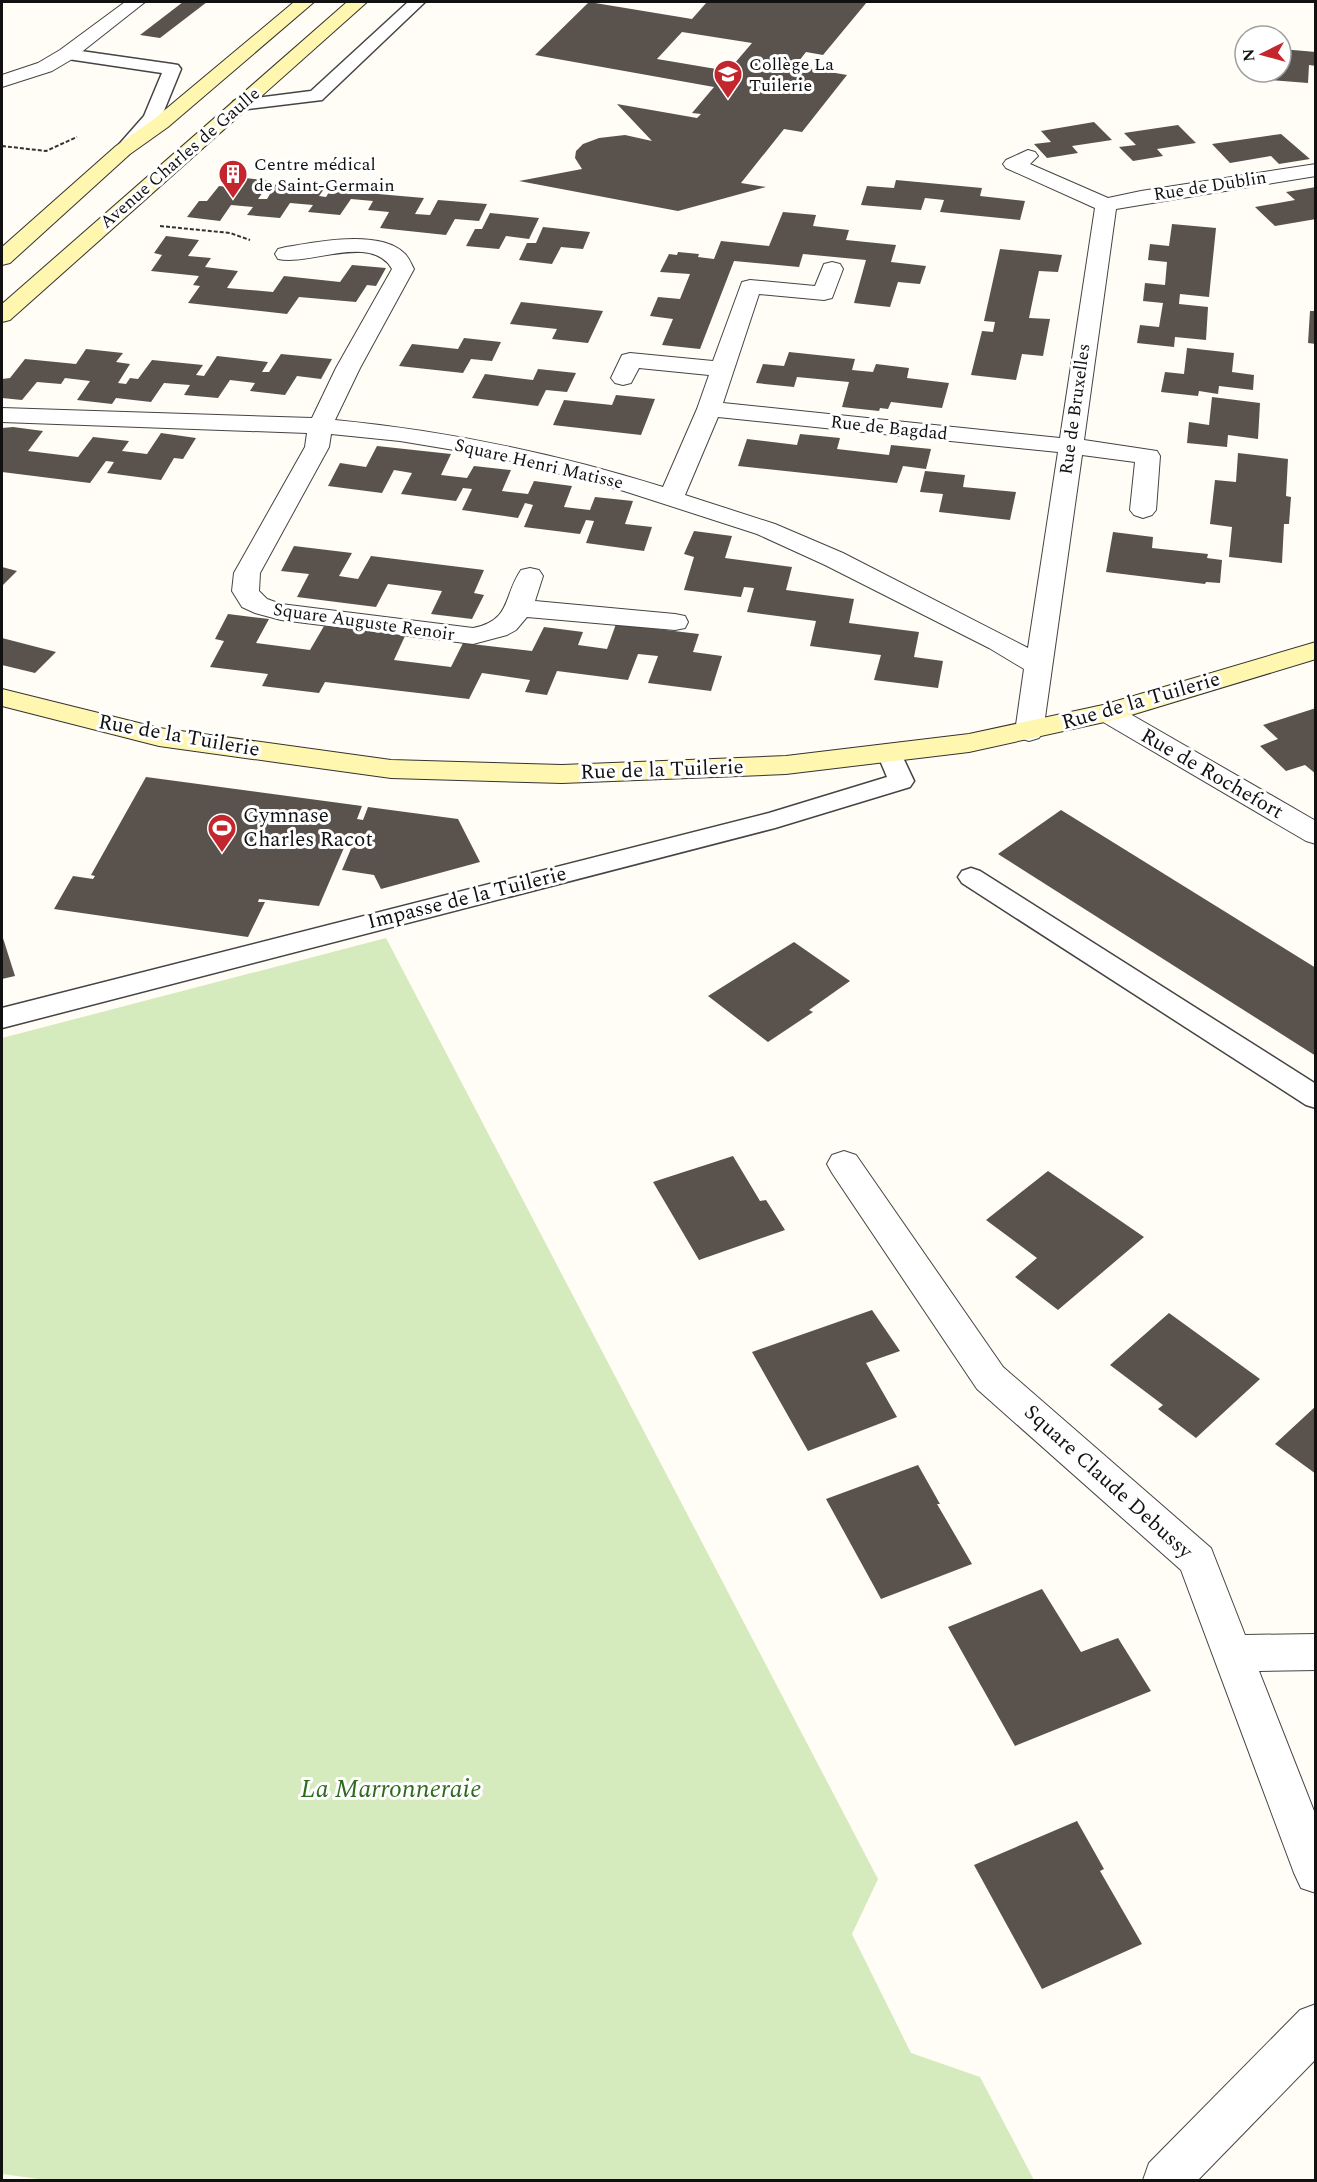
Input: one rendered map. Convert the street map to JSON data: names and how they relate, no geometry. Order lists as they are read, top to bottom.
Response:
{
  "streets": {
    "main road": ["Avenue Charles de Gaulle", "Rue de la Tuilerie"],
    "street": [
      "Rue de Dublin",
      "Rue de Bruxelles",
      "Rue de Bagdad",
      "Square Henri Matisse",
      "Square Auguste Renoir",
      "Rue de Rochefort",
      "Square Claude Debussy"
    ],
    "lane": ["Impasse de la Tuilerie"]
  },
  "crossings": [
    ["Rue de Dublin", "Rue de Bruxelles"],
    ["Rue de Bruxelles", "Rue de Bagdad"],
    ["Rue de Bruxelles", "Square Henri Matisse"],
    ["Rue de Bruxelles", "Rue de la Tuilerie"],
    ["Square Henri Matisse", "Square Auguste Renoir"],
    ["Rue de la Tuilerie", "Rue de Rochefort"],
    ["Rue de la Tuilerie", "Impasse de la Tuilerie"]
  ],
  "parks": ["La Marronneraie"],
  "places": {
    "school or university": ["Collège La Tuilerie"],
    "building": ["Centre médical de Saint-Germain"],
    "sports": ["Gymnase Charles Racot"]
  },
  "north": "left"
}
